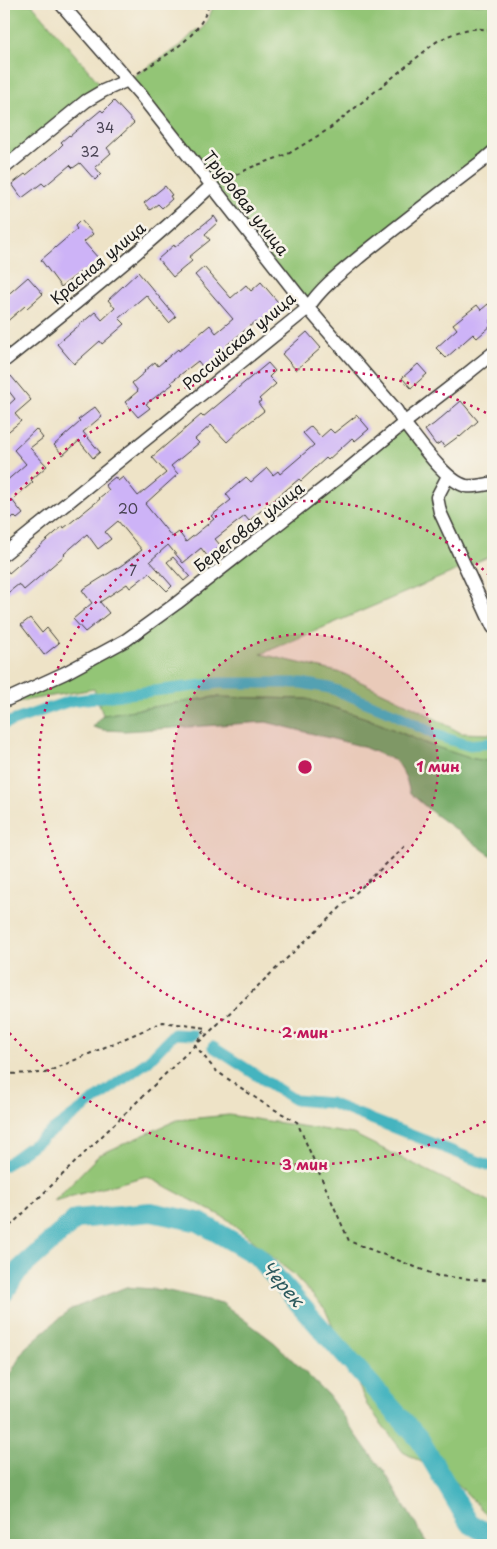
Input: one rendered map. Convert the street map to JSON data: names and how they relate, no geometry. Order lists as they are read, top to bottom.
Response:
{
  "streets": {
    "street": [
      "Трудовая улица",
      "Красная улица",
      "Российская улица",
      "Береговая улица"
    ]
  },
  "crossings": [
    ["Трудовая улица", "Красная улица"],
    ["Трудовая улица", "Российская улица"],
    ["Трудовая улица", "Береговая улица"]
  ],
  "water": ["Черек"],
  "house_numbers": [
    "34",
    "32",
    "20",
    "7"
  ],
  "rings": ["1 мин", "2 мин", "3 мин"]
}
